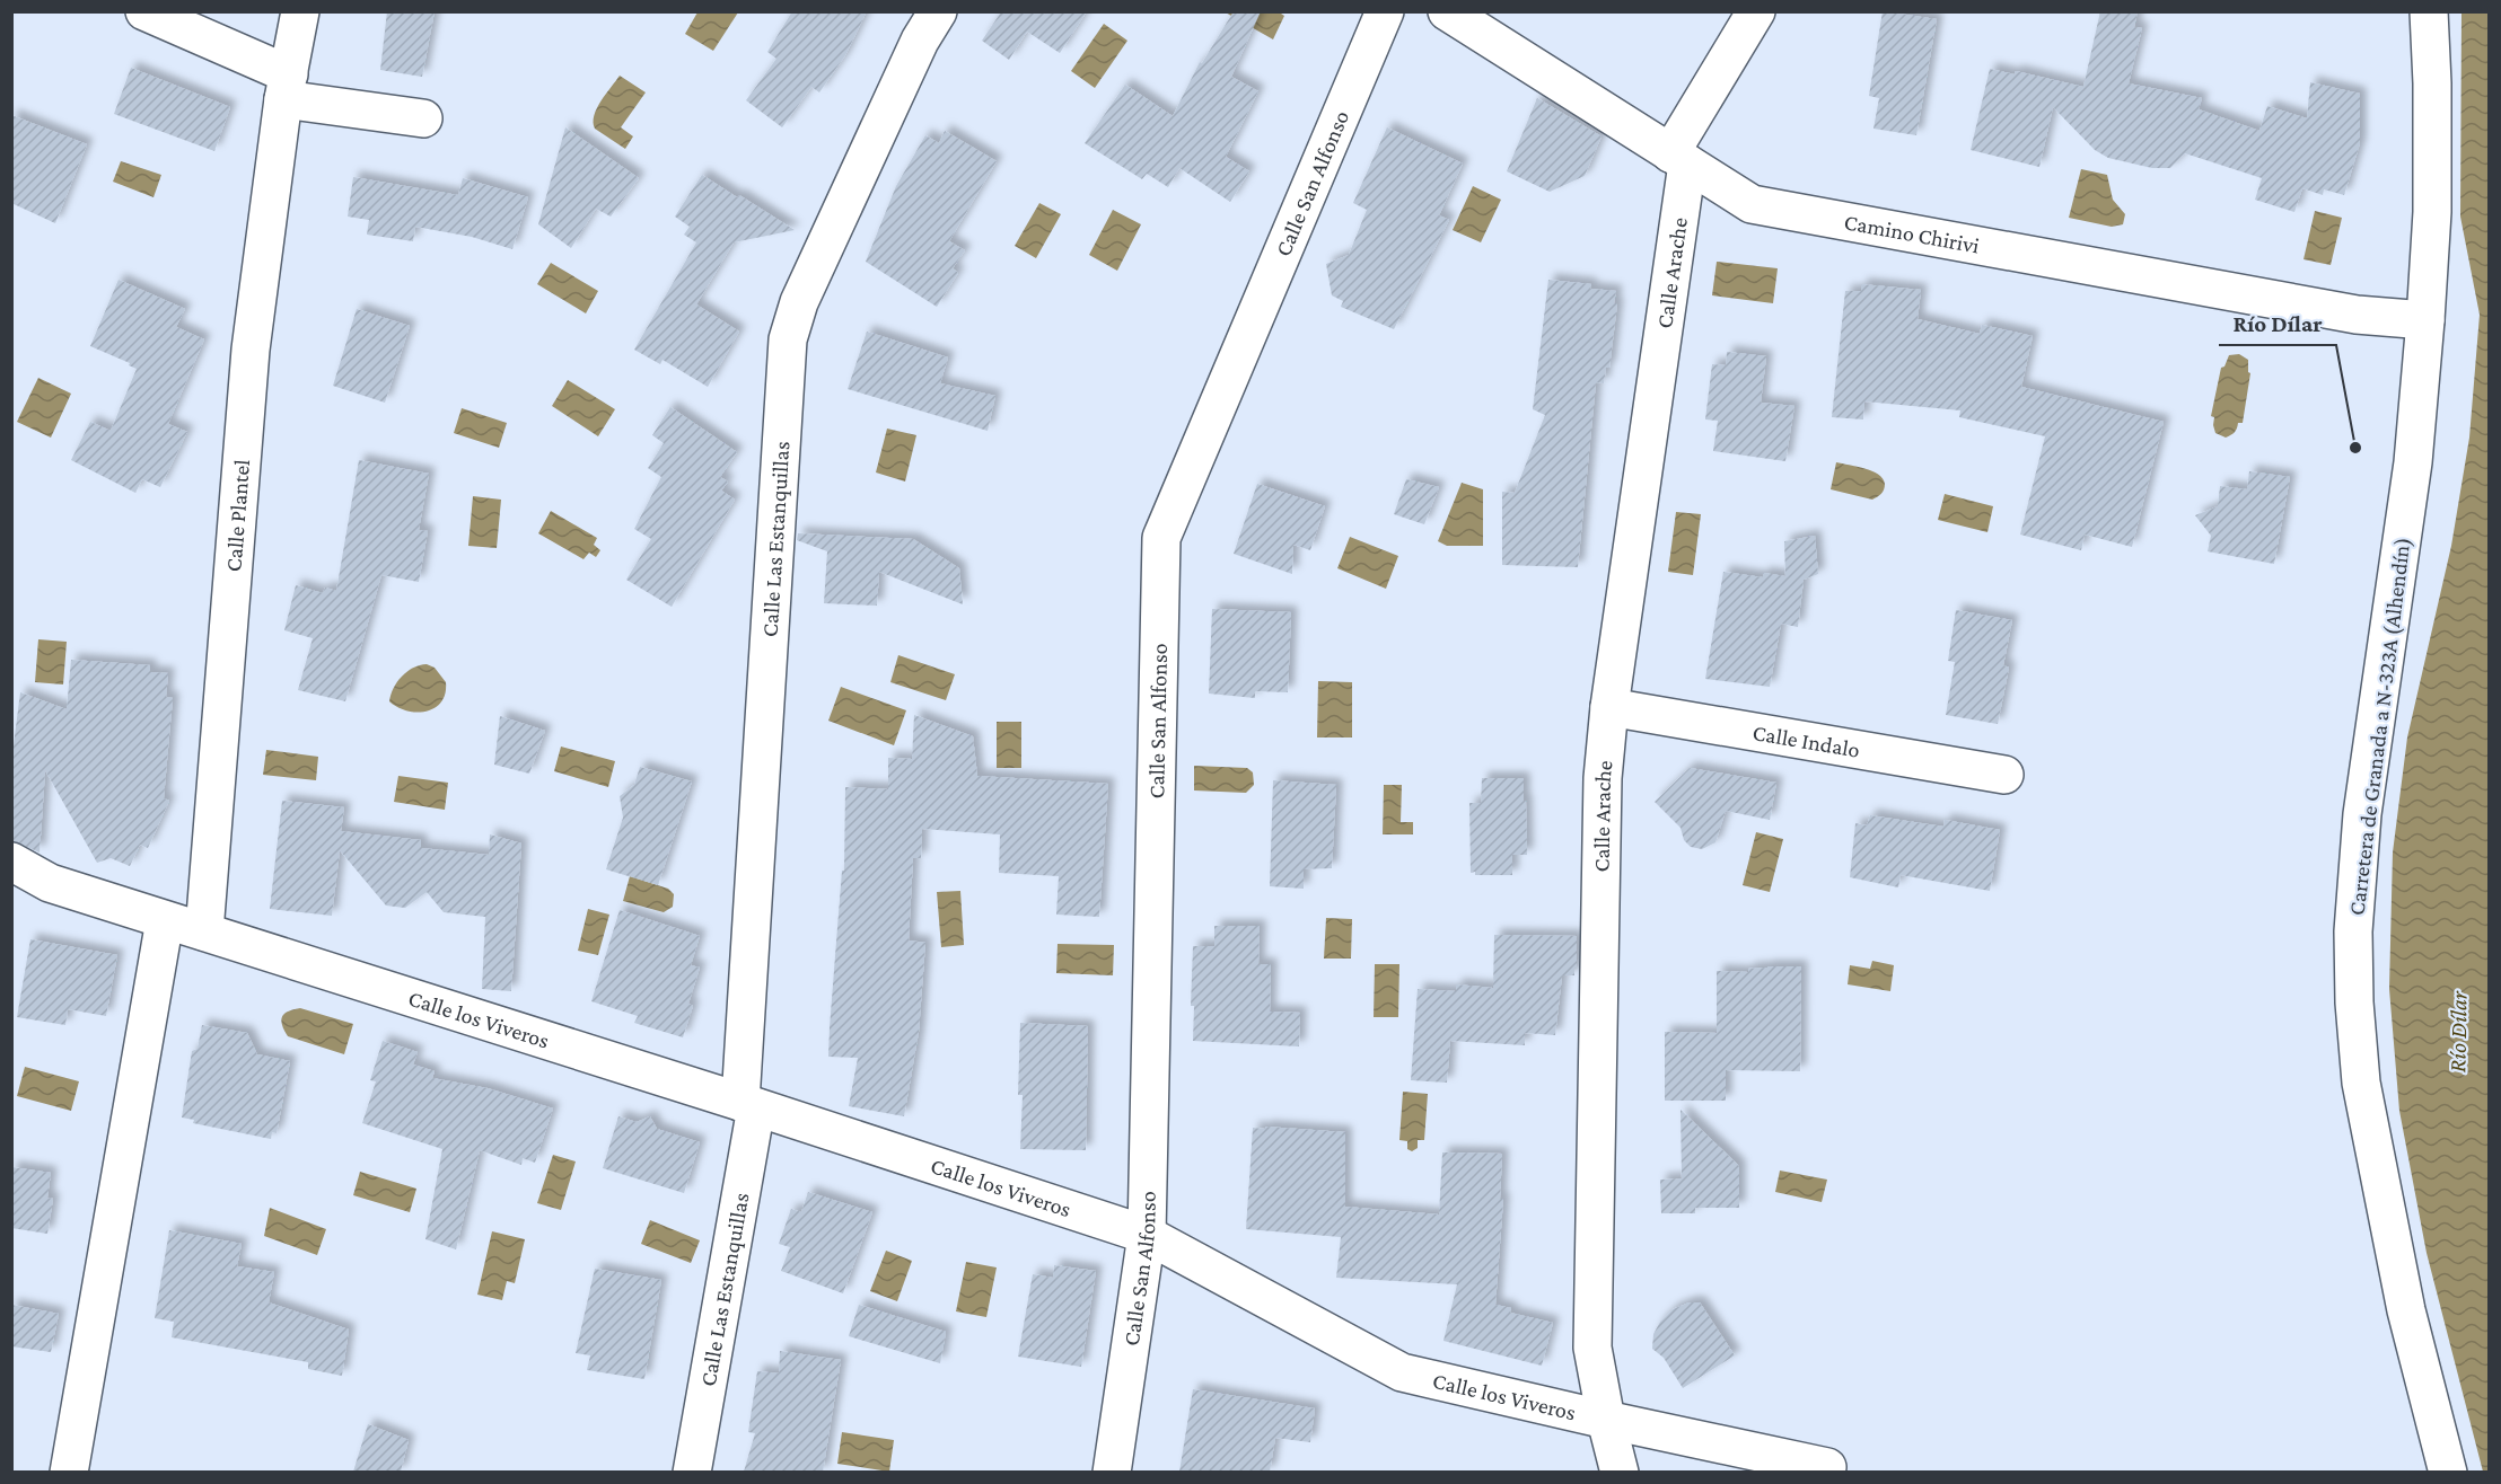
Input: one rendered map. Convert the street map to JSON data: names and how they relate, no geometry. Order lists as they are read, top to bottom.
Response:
{
  "streets": {
    "street": [
      "Calle San Alfonso",
      "Camino Chirivi",
      "Calle Arache",
      "Calle Plantel",
      "Calle Las Estanquillas",
      "Carretera de Granada a N-323A (Alhendín)",
      "Calle Indalo",
      "Calle los Viveros"
    ]
  },
  "crossings": [
    ["Calle San Alfonso", "Calle los Viveros"],
    ["Camino Chirivi", "Calle Arache"],
    ["Camino Chirivi", "Carretera de Granada a N-323A (Alhendín)"],
    ["Calle Arache", "Calle Indalo"],
    ["Calle Arache", "Calle los Viveros"],
    ["Calle Plantel", "Calle los Viveros"],
    ["Calle Las Estanquillas", "Calle los Viveros"]
  ],
  "water": ["Río Dílar"],
  "places": ["Río Dílar"]
}
